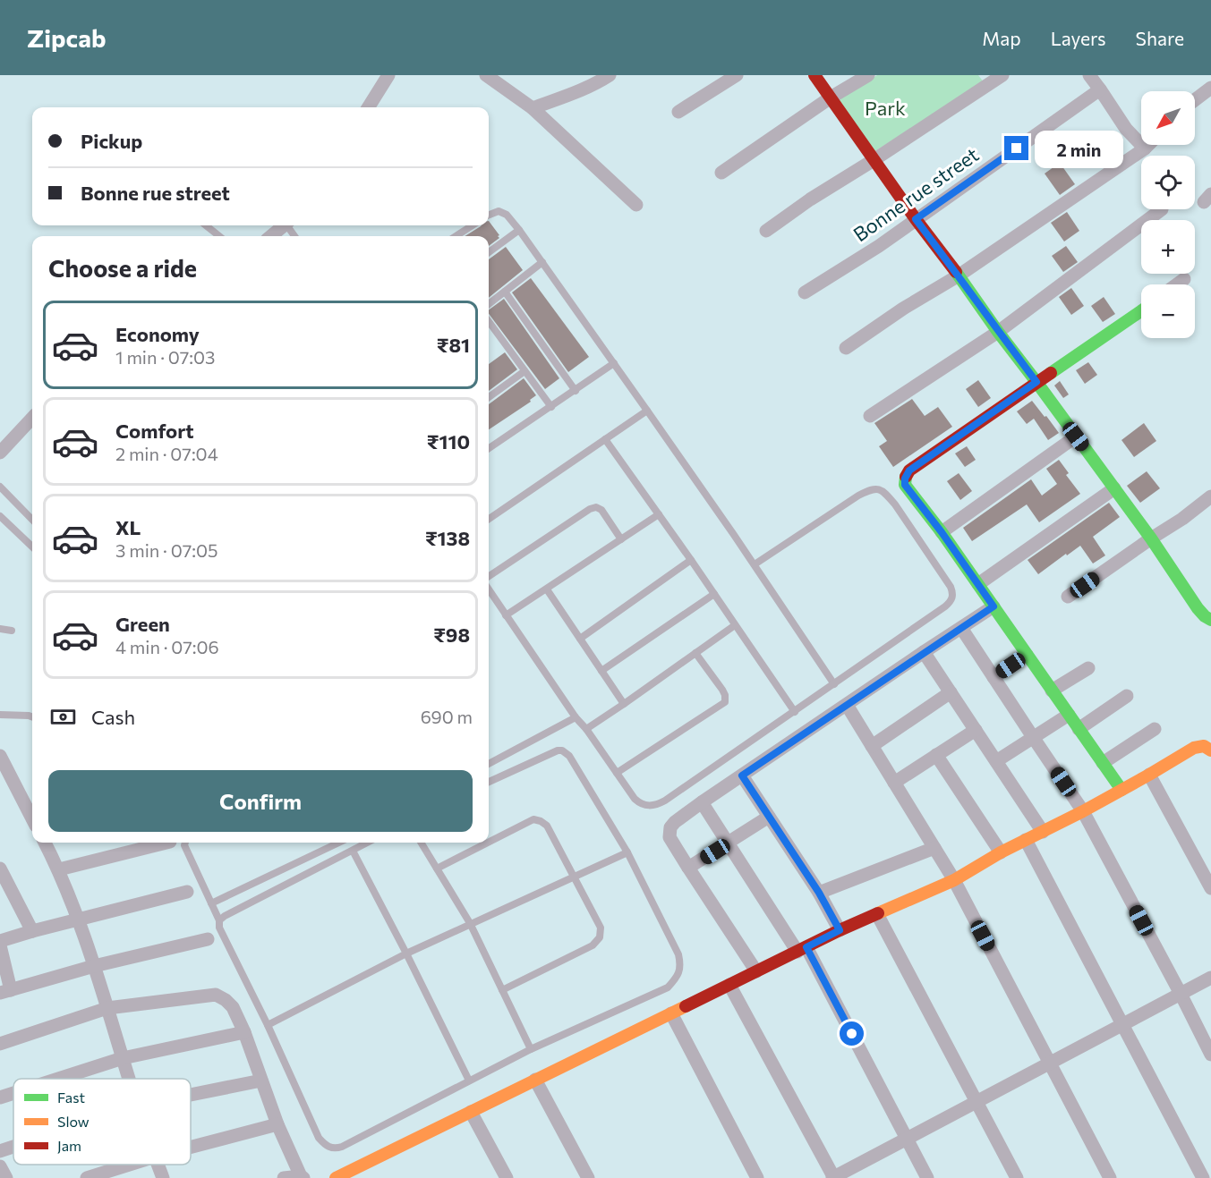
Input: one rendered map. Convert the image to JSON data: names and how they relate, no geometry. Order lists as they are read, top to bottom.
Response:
{
  "streets": {
    "street": ["Bonne rue street"]
  },
  "parks": ["Park"],
  "legend": ["Fast", "Slow", "Jam"],
  "north": "bottom left",
  "page": {
    "header": "Zipcab",
    "nav": ["Map", "Layers", "Share"],
    "map_buttons": ["+", "−"],
    "banner": ["Pickup", "Bonne rue street"],
    "bubble": "2 min",
    "heading": "Choose a ride",
    "list": [
      {
        "name": "Economy",
        "note": "1 min · 07:03",
        "value": "₹81"
      },
      {
        "name": "Comfort",
        "note": "2 min · 07:04",
        "value": "₹110"
      },
      {
        "name": "XL",
        "note": "3 min · 07:05",
        "value": "₹138"
      },
      {
        "name": "Green",
        "note": "4 min · 07:06",
        "value": "₹98"
      }
    ],
    "pay": ["Cash", "690 m"],
    "buttons": "Confirm"
  }
}
